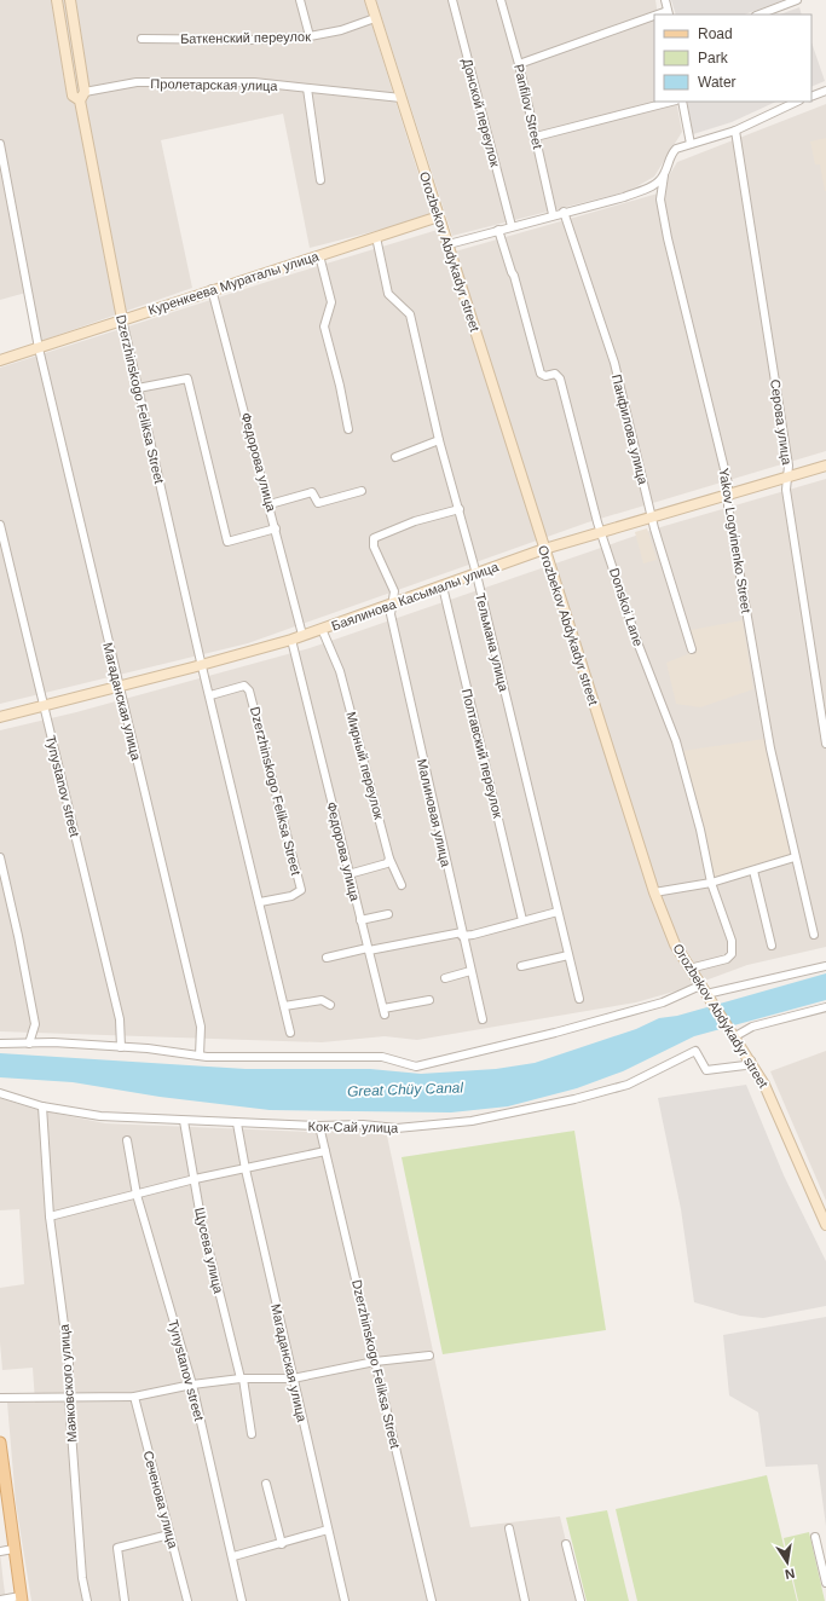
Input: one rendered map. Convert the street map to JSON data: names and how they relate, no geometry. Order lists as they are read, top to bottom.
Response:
{
  "streets": {
    "street": [
      "Баткенский переулок",
      "Пролетарская улица",
      "Panfilov Street",
      "Донской переулок",
      "Orozbekov Abdykadyr street",
      "Куренкеева Мураталы улица",
      "Dzerzhinskogo Feliksa Street",
      "Серова улица",
      "Панфилова улица",
      "Федорова улица",
      "Yakov Logvinenko Street",
      "Баялинова Касымалы улица",
      "Donskoi Lane",
      "Тельмана улица",
      "Магаданская улица",
      "Полтавский переулок",
      "Мирный переулок",
      "Tynystanov street",
      "Малиновая улица",
      "Кок-Сай улица",
      "Щусева улица",
      "Маяковского улица",
      "Сеченова улица"
    ]
  },
  "crossings": [
    ["Баткенский переулок", "Orozbekov Abdykadyr street"],
    ["Пролетарская улица", "Orozbekov Abdykadyr street"],
    ["Пролетарская улица", "Dzerzhinskogo Feliksa Street"],
    ["Orozbekov Abdykadyr street", "Куренкеева Мураталы улица"],
    ["Orozbekov Abdykadyr street", "Баялинова Касымалы улица"],
    ["Orozbekov Abdykadyr street", "Donskoi Lane"],
    ["Orozbekov Abdykadyr street", "Кок-Сай улица"],
    ["Куренкеева Мураталы улица", "Dzerzhinskogo Feliksa Street"],
    ["Куренкеева Мураталы улица", "Федорова улица"],
    ["Куренкеева Мураталы улица", "Тельмана улица"],
    ["Куренкеева Мураталы улица", "Магаданская улица"],
    ["Dzerzhinskogo Feliksa Street", "Баялинова Касымалы улица"],
    ["Dzerzhinskogo Feliksa Street", "Кок-Сай улица"],
    ["Серова улица", "Баялинова Касымалы улица"],
    ["Панфилова улица", "Баялинова Касымалы улица"],
    ["Федорова улица", "Баялинова Касымалы улица"],
    ["Yakov Logvinenko Street", "Баялинова Касымалы улица"],
    ["Баялинова Касымалы улица", "Donskoi Lane"],
    ["Баялинова Касымалы улица", "Тельмана улица"],
    ["Баялинова Касымалы улица", "Магаданская улица"],
    ["Баялинова Касымалы улица", "Полтавский переулок"],
    ["Баялинова Касымалы улица", "Мирный переулок"],
    ["Баялинова Касымалы улица", "Tynystanov street"],
    ["Баялинова Касымалы улица", "Малиновая улица"],
    ["Тельмана улица", "Малиновая улица"],
    ["Магаданская улица", "Кок-Сай улица"],
    ["Кок-Сай улица", "Щусева улица"],
    ["Кок-Сай улица", "Маяковского улица"]
  ],
  "water": ["Great Chüy Canal"],
  "legend": ["Road", "Park", "Water"],
  "north": "bottom"
}
